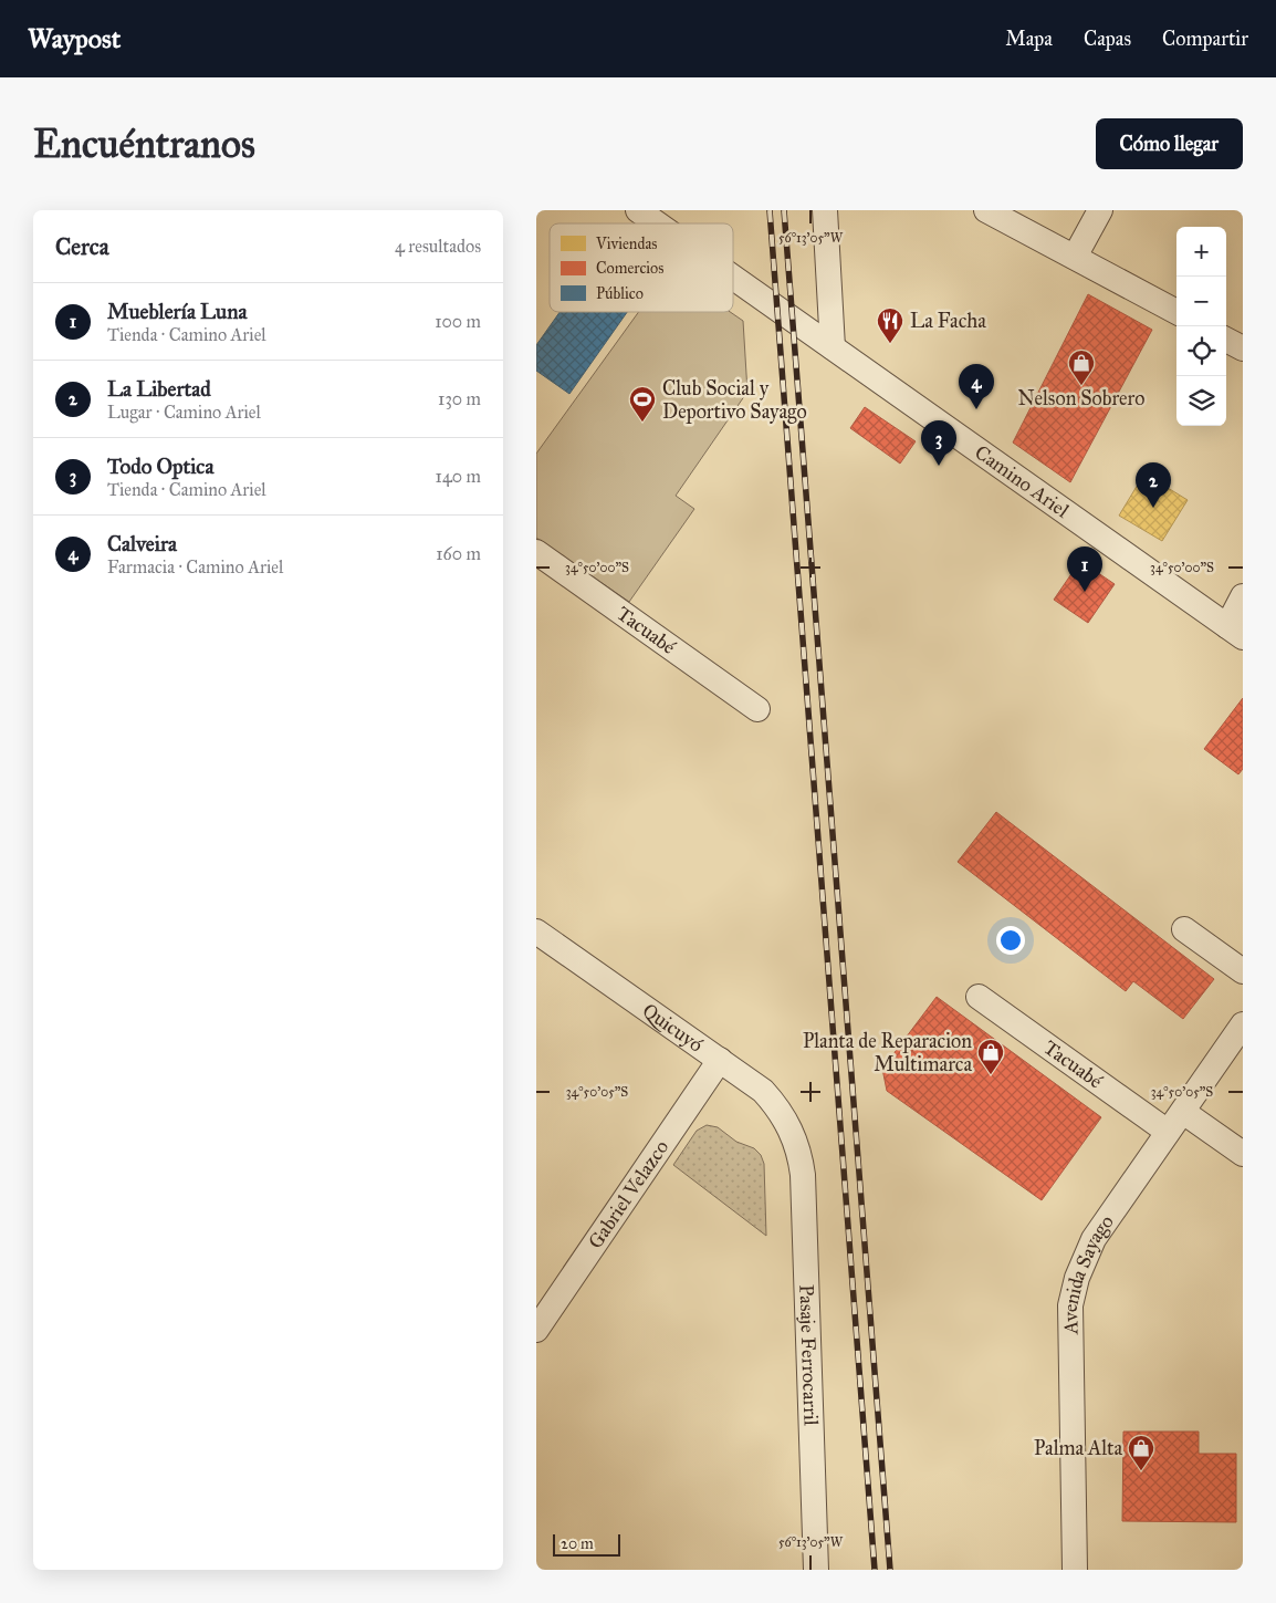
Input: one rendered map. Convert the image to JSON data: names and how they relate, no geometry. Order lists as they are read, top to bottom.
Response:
{
  "streets": {
    "street": [
      "Camino Ariel",
      "Tacuabé",
      "Quicuyó",
      "Gabriel Velazco",
      "Avenida Sayago",
      "Pasaje Ferrocarril"
    ]
  },
  "crossings": [
    ["Tacuabé", "Avenida Sayago"],
    ["Quicuyó", "Gabriel Velazco"],
    ["Quicuyó", "Pasaje Ferrocarril"]
  ],
  "places": {
    "restaurant": ["La Facha"],
    "shop": ["Nelson Sobrero", "Planta de Reparacion Multimarca", "Palma Alta"],
    "sports": ["Club Social y Deportivo Sayago"]
  },
  "legend": ["Viviendas", "Comercios", "Público"],
  "scale_bar": "20 m",
  "page": {
    "header": "Waypost",
    "nav": ["Mapa", "Capas", "Compartir"],
    "buttons": "Cómo llegar",
    "title": "Encuéntranos",
    "heading": ["Cerca", "4 resultados"],
    "map_buttons": ["+", "−"],
    "list": [
      {
        "mark": "1",
        "name": "Mueblería Luna",
        "note": "Tienda · Camino Ariel",
        "value": "100 m"
      },
      {
        "mark": "2",
        "name": "La Libertad",
        "note": "Lugar · Camino Ariel",
        "value": "130 m"
      },
      {
        "mark": "3",
        "name": "Todo Optica",
        "note": "Tienda · Camino Ariel",
        "value": "140 m"
      },
      {
        "mark": "4",
        "name": "Calveira",
        "note": "Farmacia · Camino Ariel",
        "value": "160 m"
      }
    ],
    "pins": [
      "4",
      "3",
      "2",
      "1"
    ],
    "scale": "20 m"
  },
  "coordinates": ["56°13'05\"W", "34°50'00\"S", "34°50'05\"S"]
}
